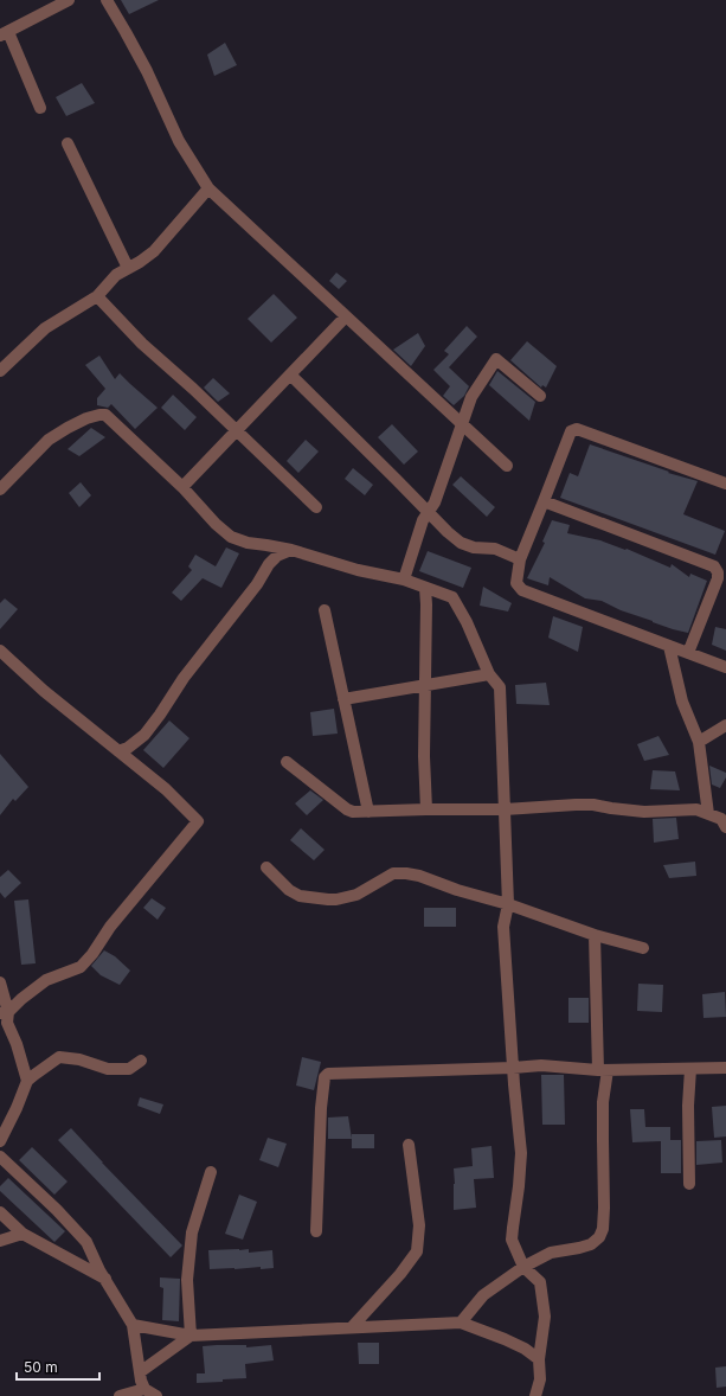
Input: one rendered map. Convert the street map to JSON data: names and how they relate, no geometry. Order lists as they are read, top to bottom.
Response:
{
  "scale_bar": "50 m"
}
